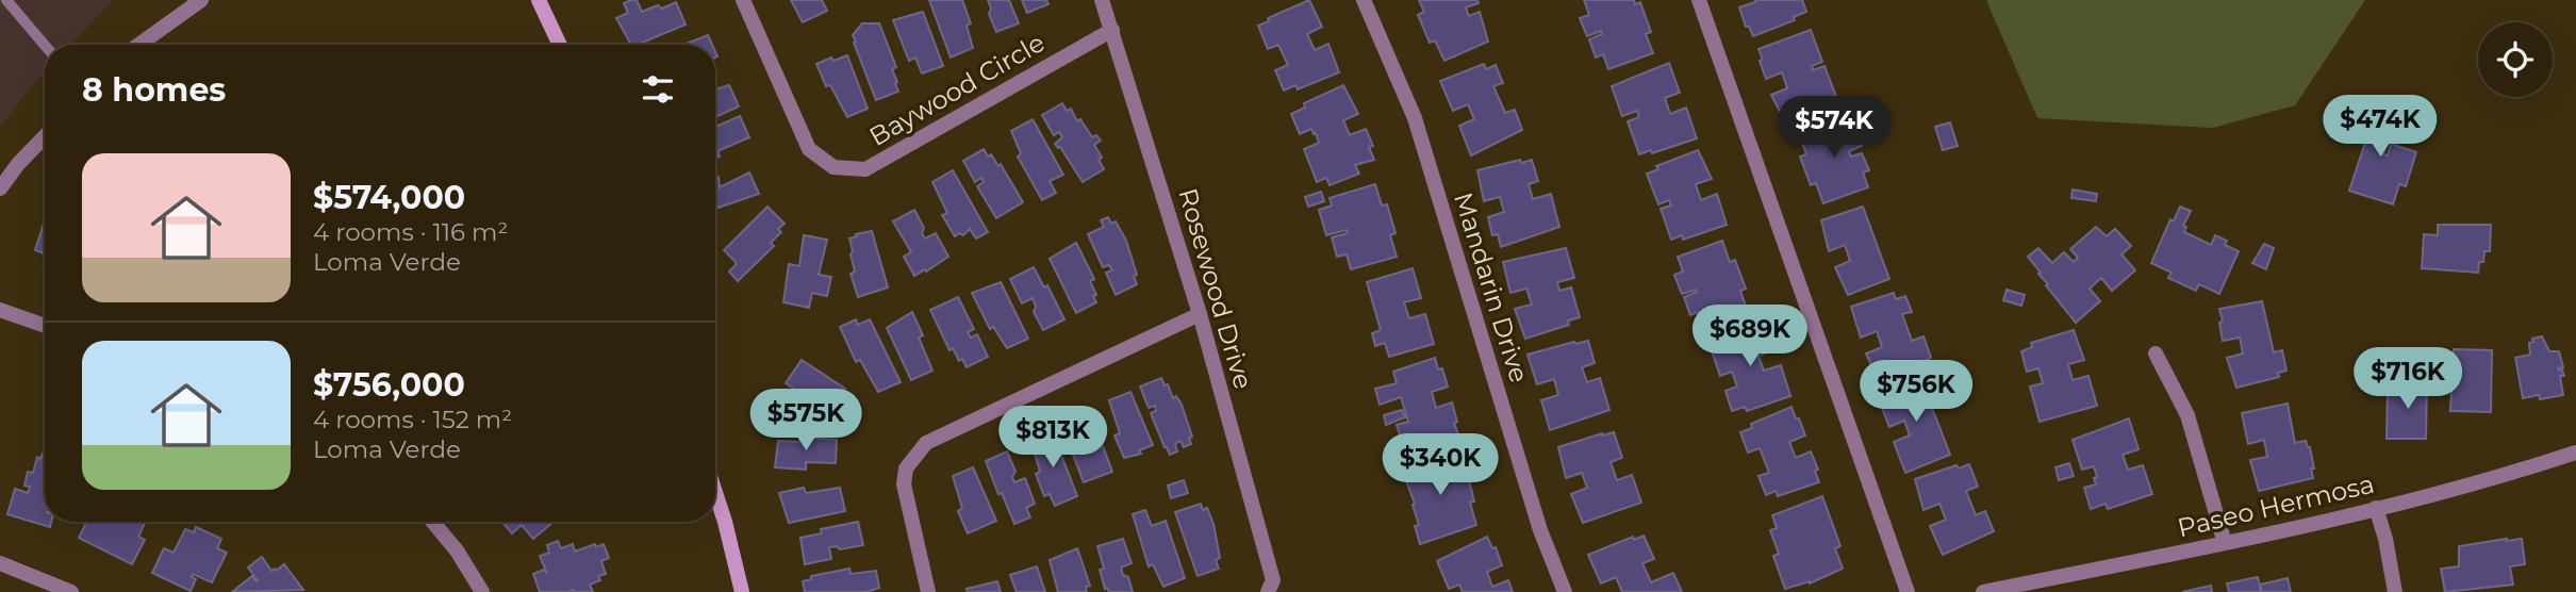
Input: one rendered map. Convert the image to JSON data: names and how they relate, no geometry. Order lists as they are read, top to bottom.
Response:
{
  "streets": {
    "street": [
      "Baywood Circle",
      "Mandarin Drive",
      "Rosewood Drive",
      "Paseo Hermosa"
    ]
  },
  "crossings": [
    ["Baywood Circle", "Rosewood Drive"]
  ],
  "page": {
    "heading": "8 homes",
    "price": [
      "$474K",
      "$574K",
      "$689K",
      "$716K",
      "$756K",
      "$575K",
      "$813K",
      "$340K"
    ],
    "list": [
      {
        "name": "$574,000",
        "note": "4 rooms · 116 m² · Loma Verde"
      },
      {
        "name": "$756,000",
        "note": "4 rooms · 152 m² · Loma Verde"
      }
    ]
  }
}
